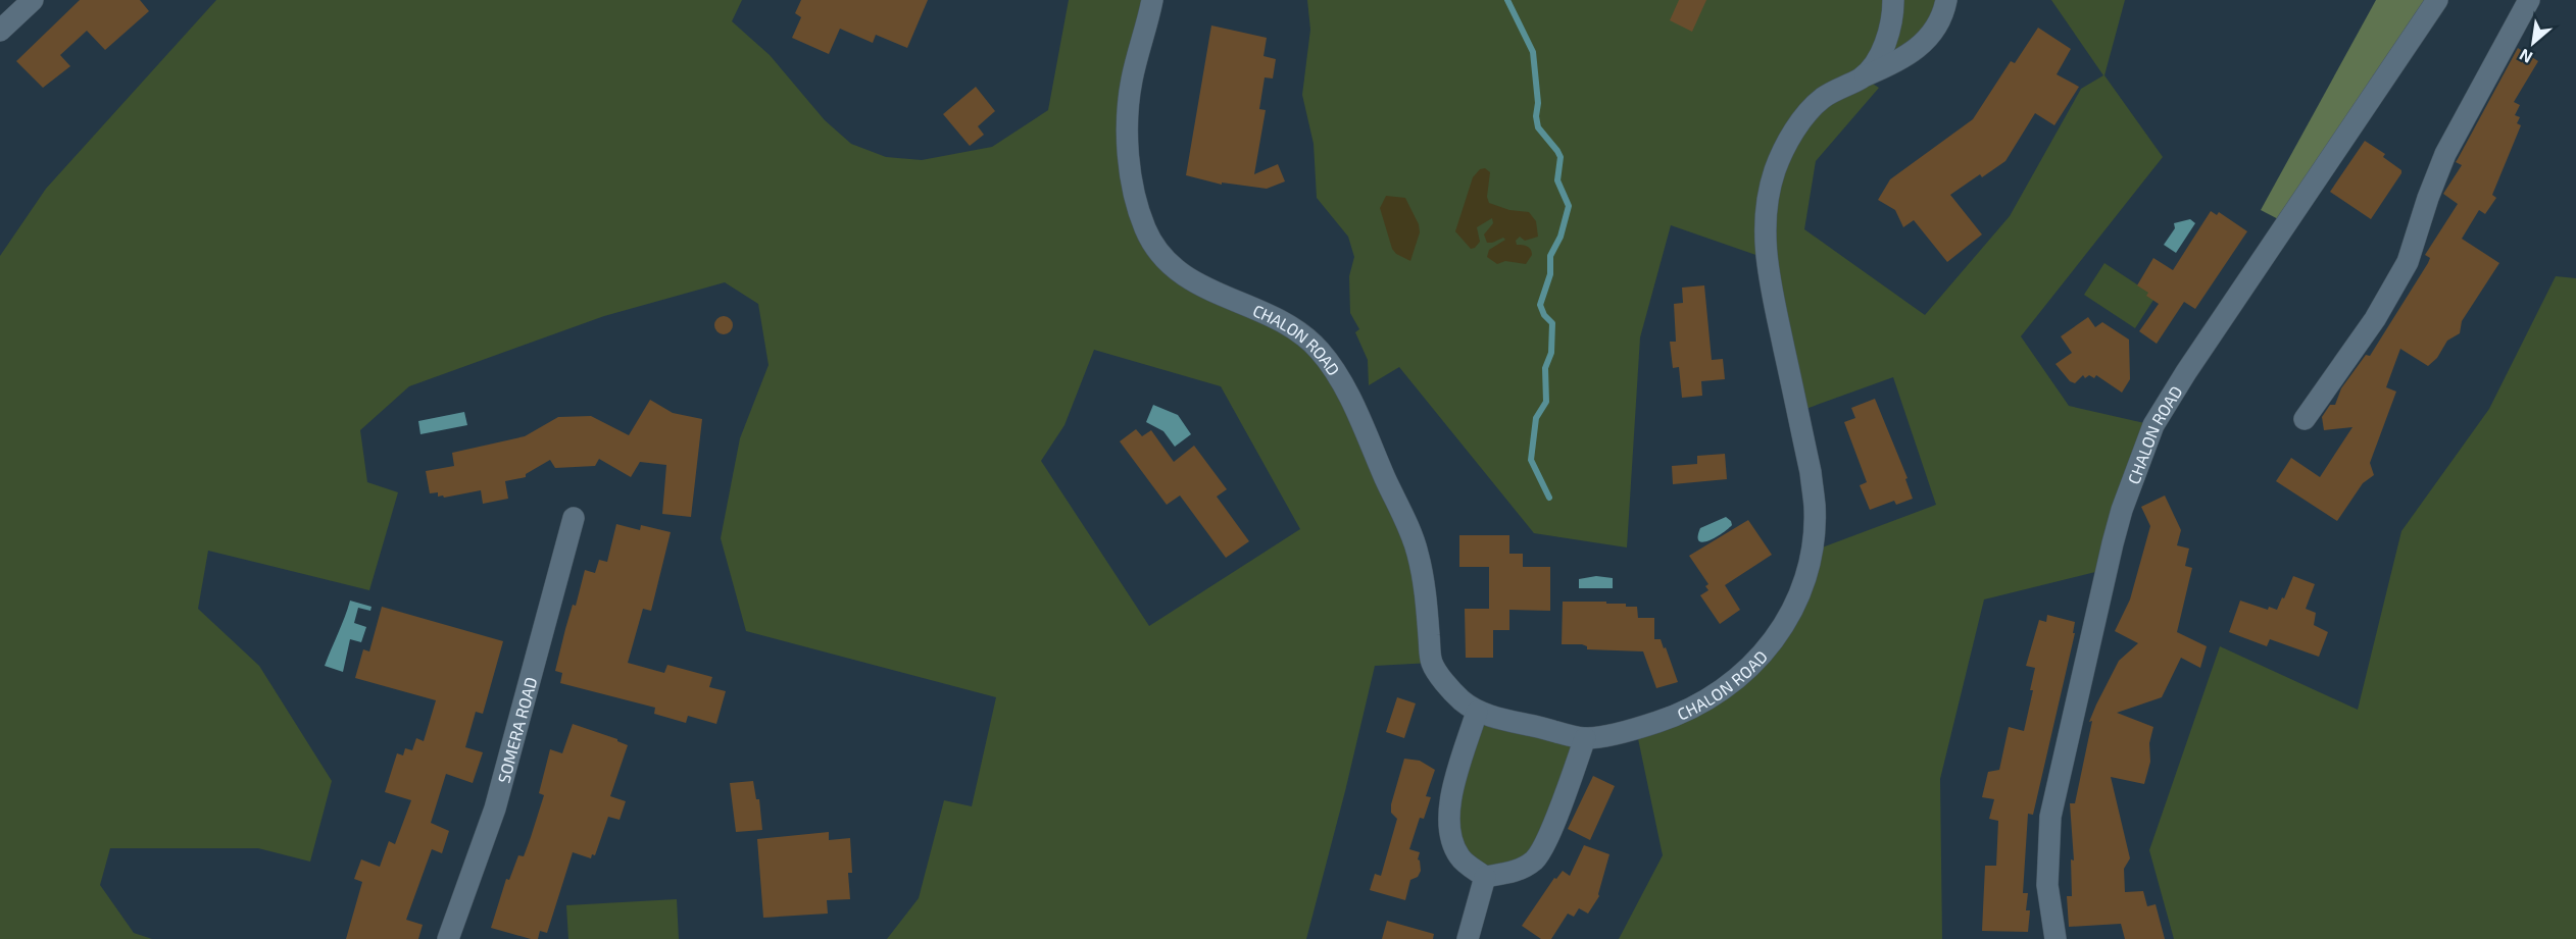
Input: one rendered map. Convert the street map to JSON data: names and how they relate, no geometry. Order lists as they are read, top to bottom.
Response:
{
  "streets": {
    "street": ["CHALON ROAD", "SOMERA ROAD"]
  },
  "north": "bottom left"
}
